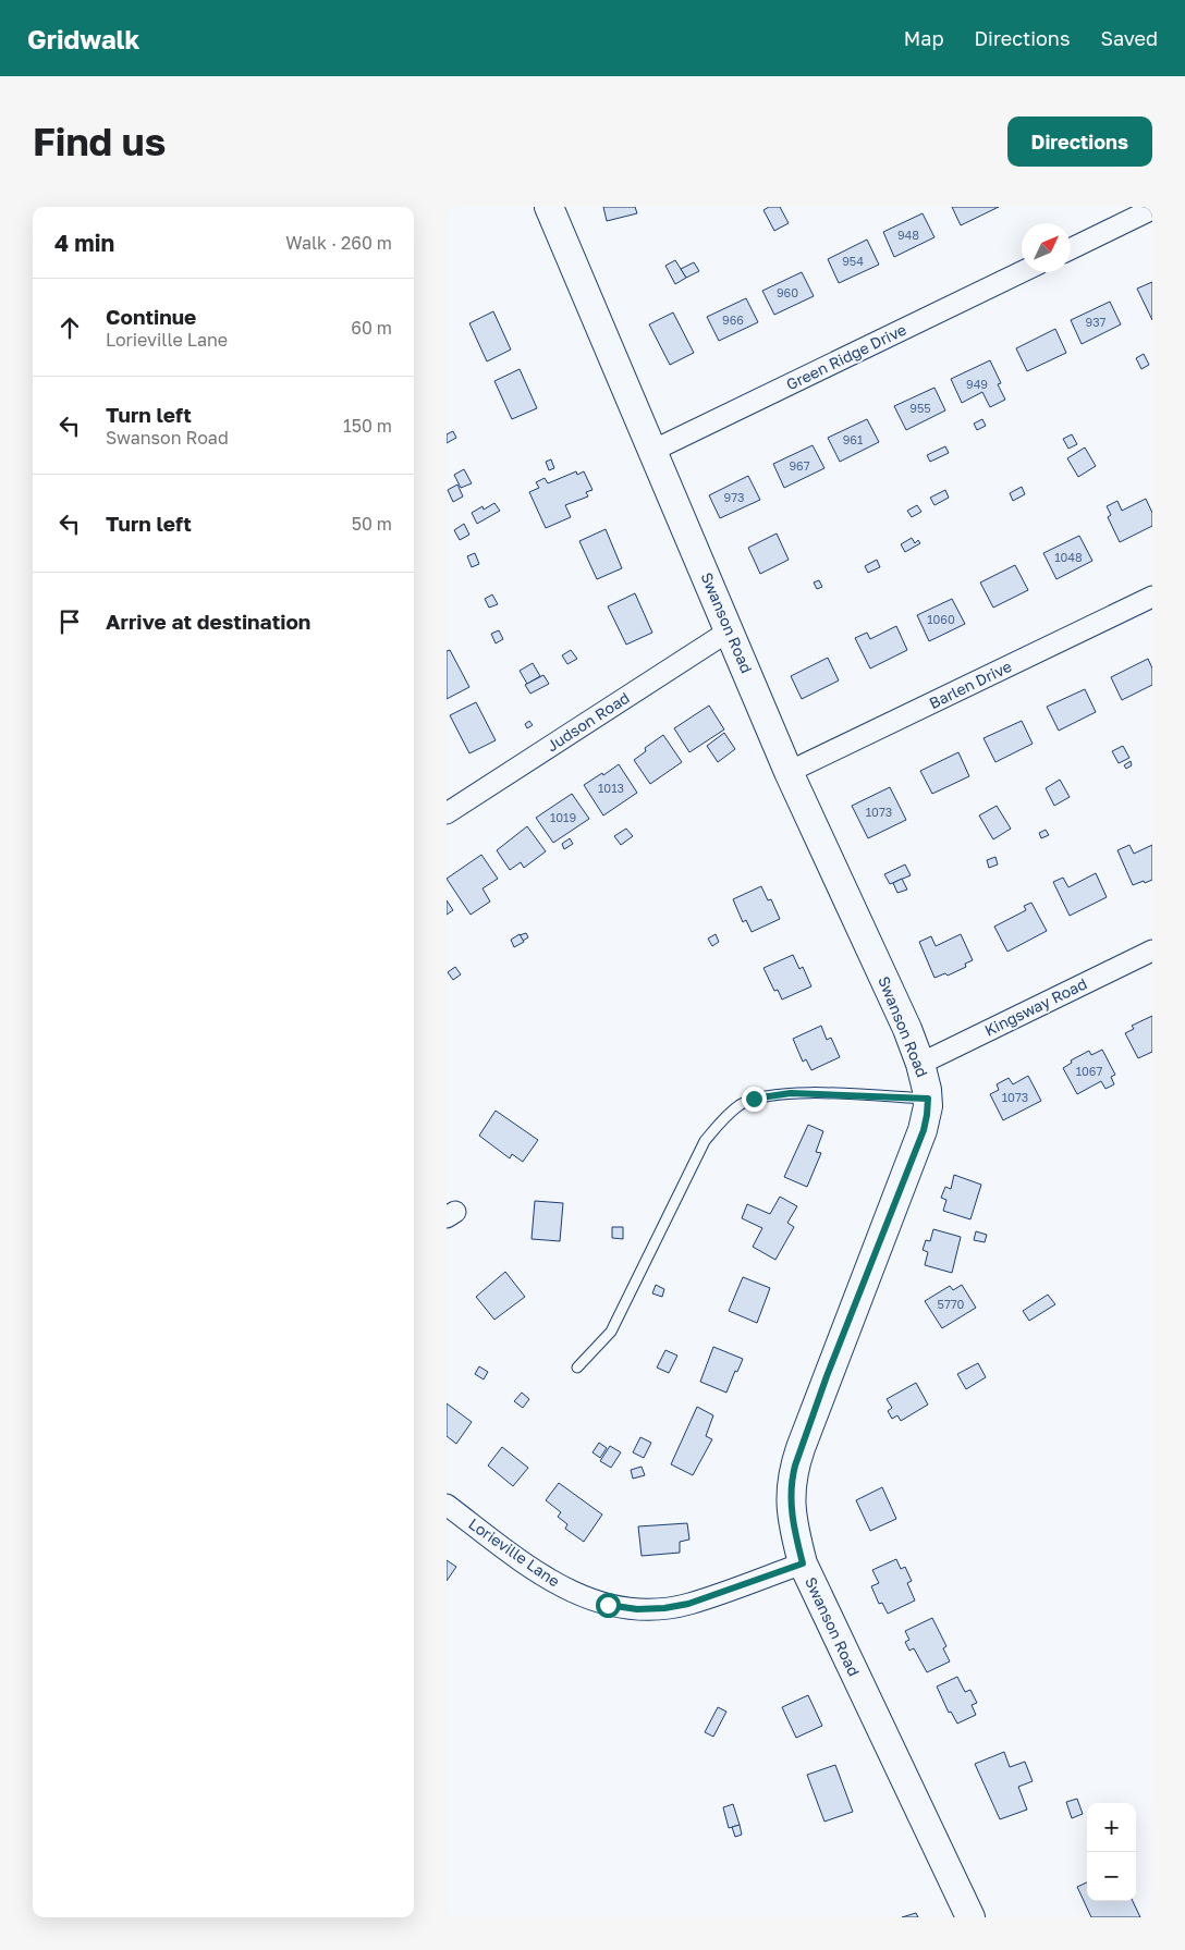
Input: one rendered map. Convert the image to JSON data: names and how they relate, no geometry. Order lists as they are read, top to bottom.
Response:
{
  "streets": {
    "street": [
      "Green Ridge Drive",
      "Swanson Road",
      "Barlen Drive",
      "Judson Road",
      "Kingsway Road",
      "Lorieville Lane"
    ]
  },
  "crossings": [
    ["Green Ridge Drive", "Swanson Road"],
    ["Swanson Road", "Barlen Drive"],
    ["Swanson Road", "Judson Road"],
    ["Swanson Road", "Kingsway Road"],
    ["Swanson Road", "Lorieville Lane"]
  ],
  "house_numbers": [
    "948",
    "954",
    "960",
    "966",
    "937",
    "949",
    "955",
    "961",
    "967",
    "973",
    "1048",
    "1060",
    "1013",
    "1073",
    "1019",
    "1067",
    "1073",
    "5770"
  ],
  "north": "top right",
  "page": {
    "header": "Gridwalk",
    "nav": ["Map", "Directions", "Saved"],
    "buttons": "Directions",
    "title": "Find us",
    "heading": ["4 min", "Walk · 260 m"],
    "list": [
      ["Continue", "Lorieville Lane", "60 m"],
      ["Turn left", "Swanson Road", "150 m"],
      ["Turn left", "50 m"],
      "Arrive at destination"
    ],
    "map_buttons": ["+", "−"]
  }
}
